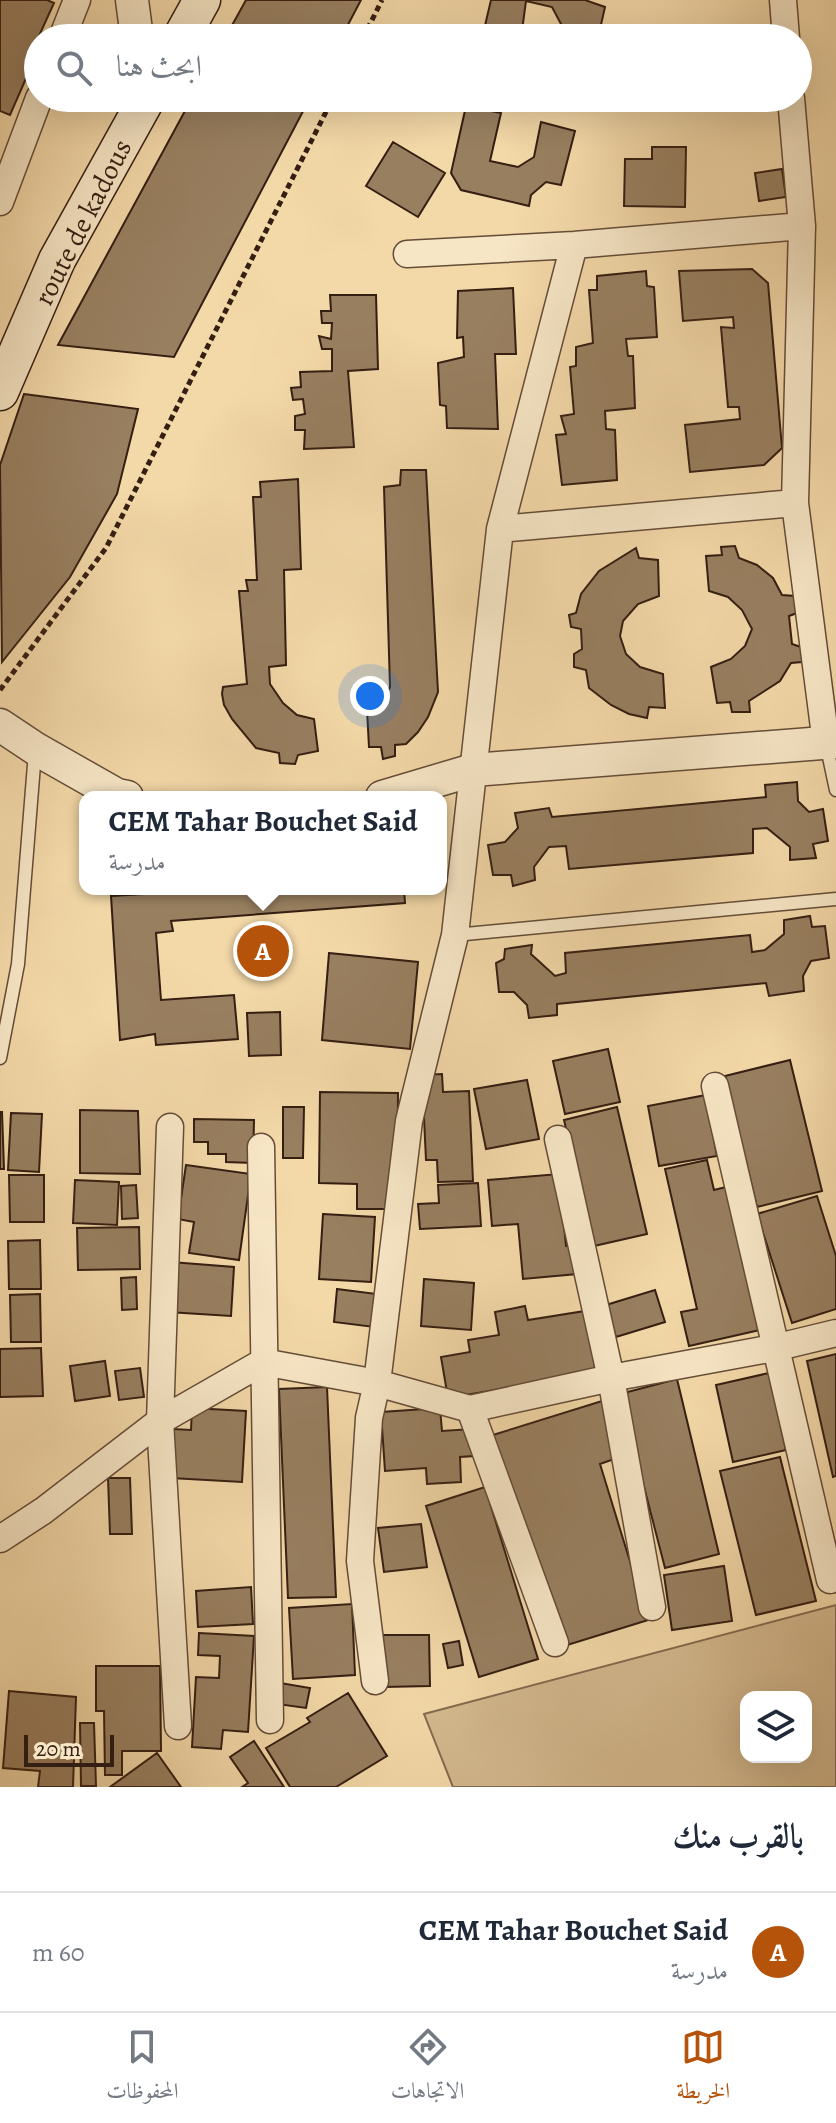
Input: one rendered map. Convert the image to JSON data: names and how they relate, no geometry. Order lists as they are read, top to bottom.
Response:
{
  "streets": {
    "main road": ["route de kadous"]
  },
  "scale_bar": "20 m",
  "page": {
    "search": "ابحث هنا",
    "popup": ["CEM Tahar Bouchet Said", "مدرسة"],
    "pins": "A",
    "scale": "20 m",
    "heading": "بالقرب منك",
    "list": [
      {
        "mark": "A",
        "name": "CEM Tahar Bouchet Said",
        "note": "مدرسة",
        "value": "60 m"
      }
    ],
    "nav": ["الخريطة", "الاتجاهات", "المحفوظات"]
  }
}
